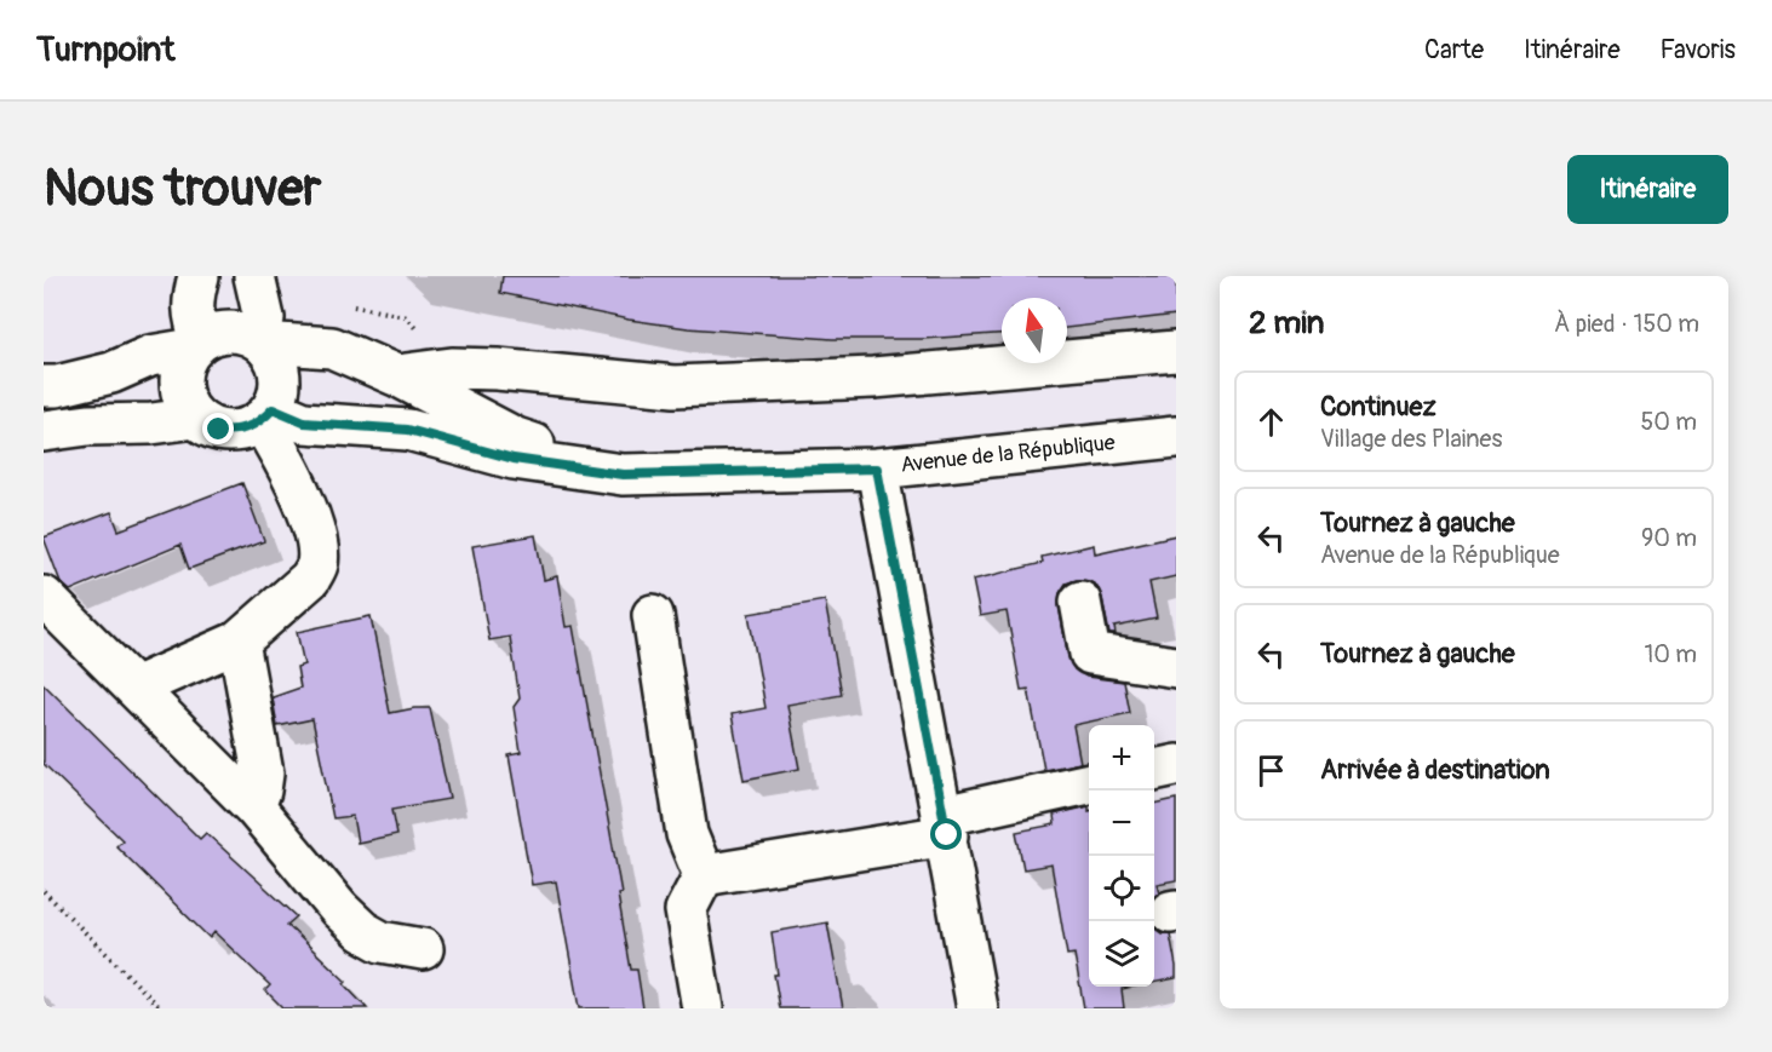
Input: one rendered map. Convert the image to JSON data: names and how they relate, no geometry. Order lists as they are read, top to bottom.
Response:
{
  "streets": {
    "street": ["Avenue de la République"]
  },
  "north": "top",
  "page": {
    "header": "Turnpoint",
    "nav": ["Carte", "Itinéraire", "Favoris"],
    "buttons": "Itinéraire",
    "title": "Nous trouver",
    "heading": ["2 min", "À pied · 150 m"],
    "list": [
      ["Continuez", "Village des Plaines", "50 m"],
      ["Tournez à gauche", "Avenue de la République", "90 m"],
      ["Tournez à gauche", "10 m"],
      "Arrivée à destination"
    ],
    "map_buttons": ["+", "−"]
  }
}
